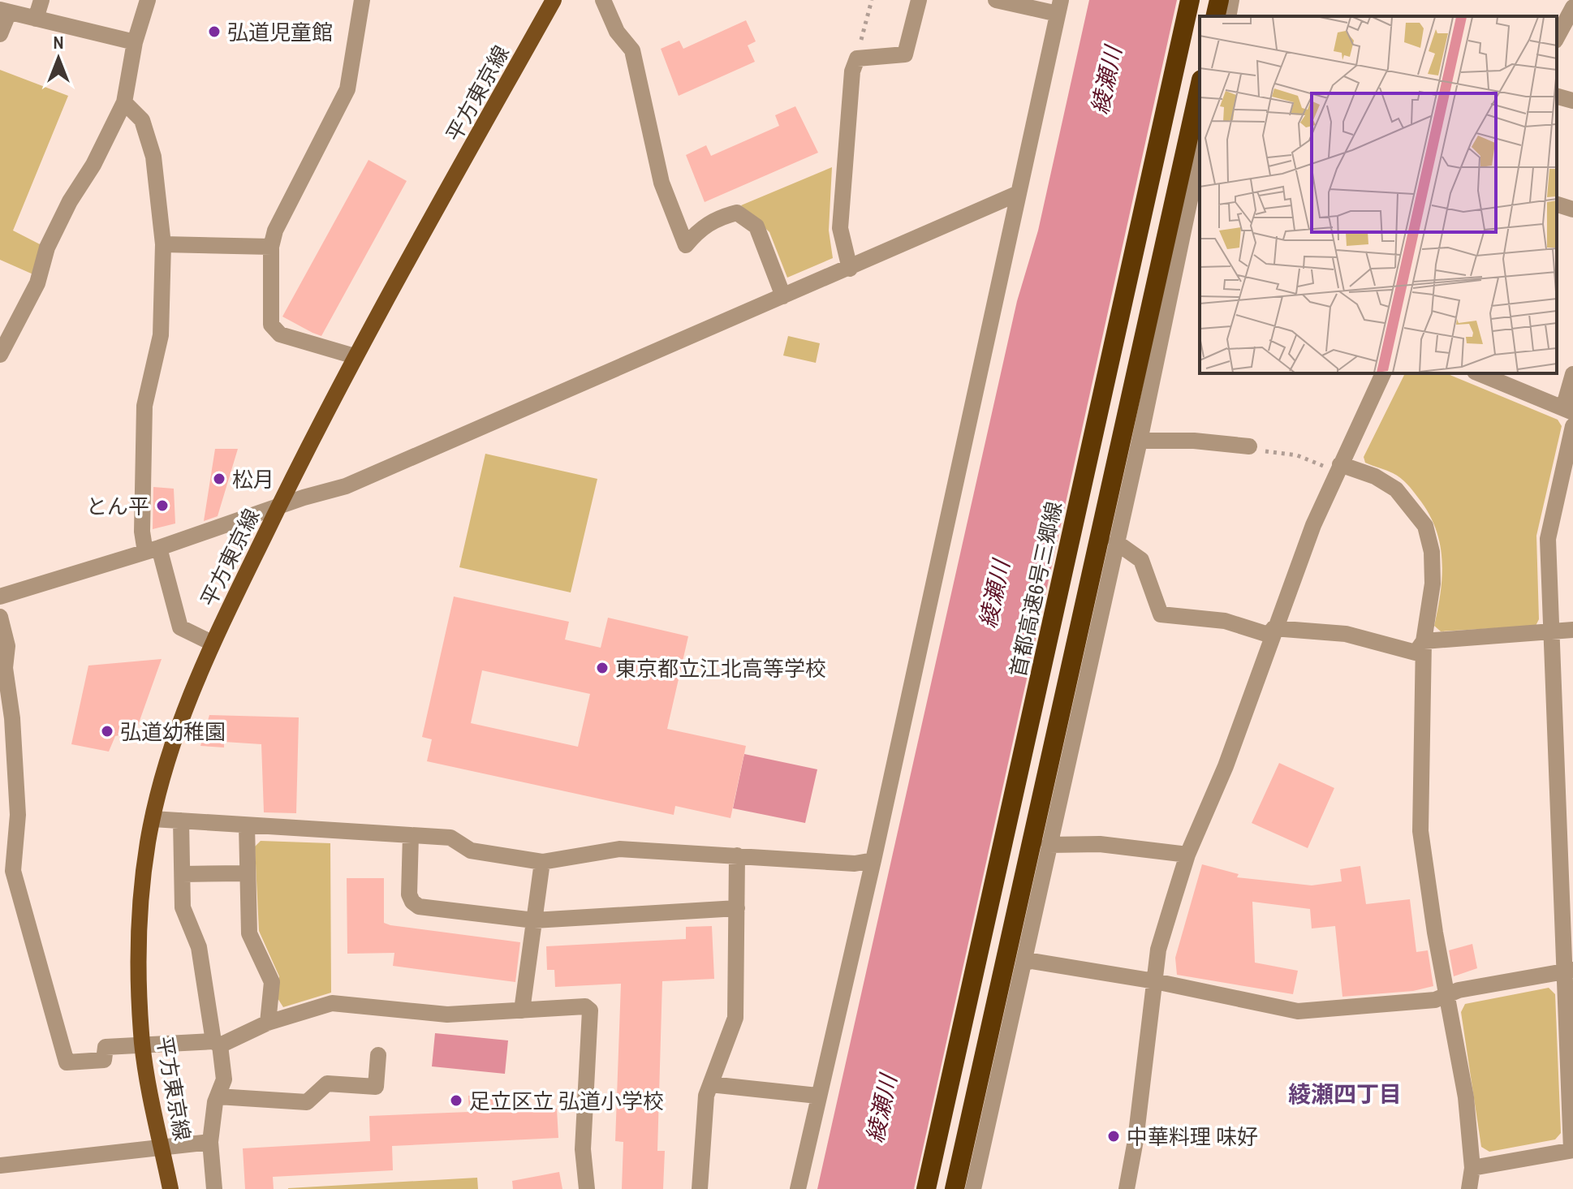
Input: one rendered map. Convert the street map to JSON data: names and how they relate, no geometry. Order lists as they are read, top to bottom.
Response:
{
  "streets": {
    "highway": ["首都高速6号三郷線"],
    "main road": ["平方東京線"]
  },
  "districts": ["綾瀬四丁目"],
  "water": ["綾瀬川"],
  "places": [
    "弘道児童館",
    "松月",
    "とん平",
    "東京都立江北高等学校",
    "弘道幼稚園",
    "足立区立 弘道小学校",
    "中華料理 味好"
  ],
  "north": "top"
}
